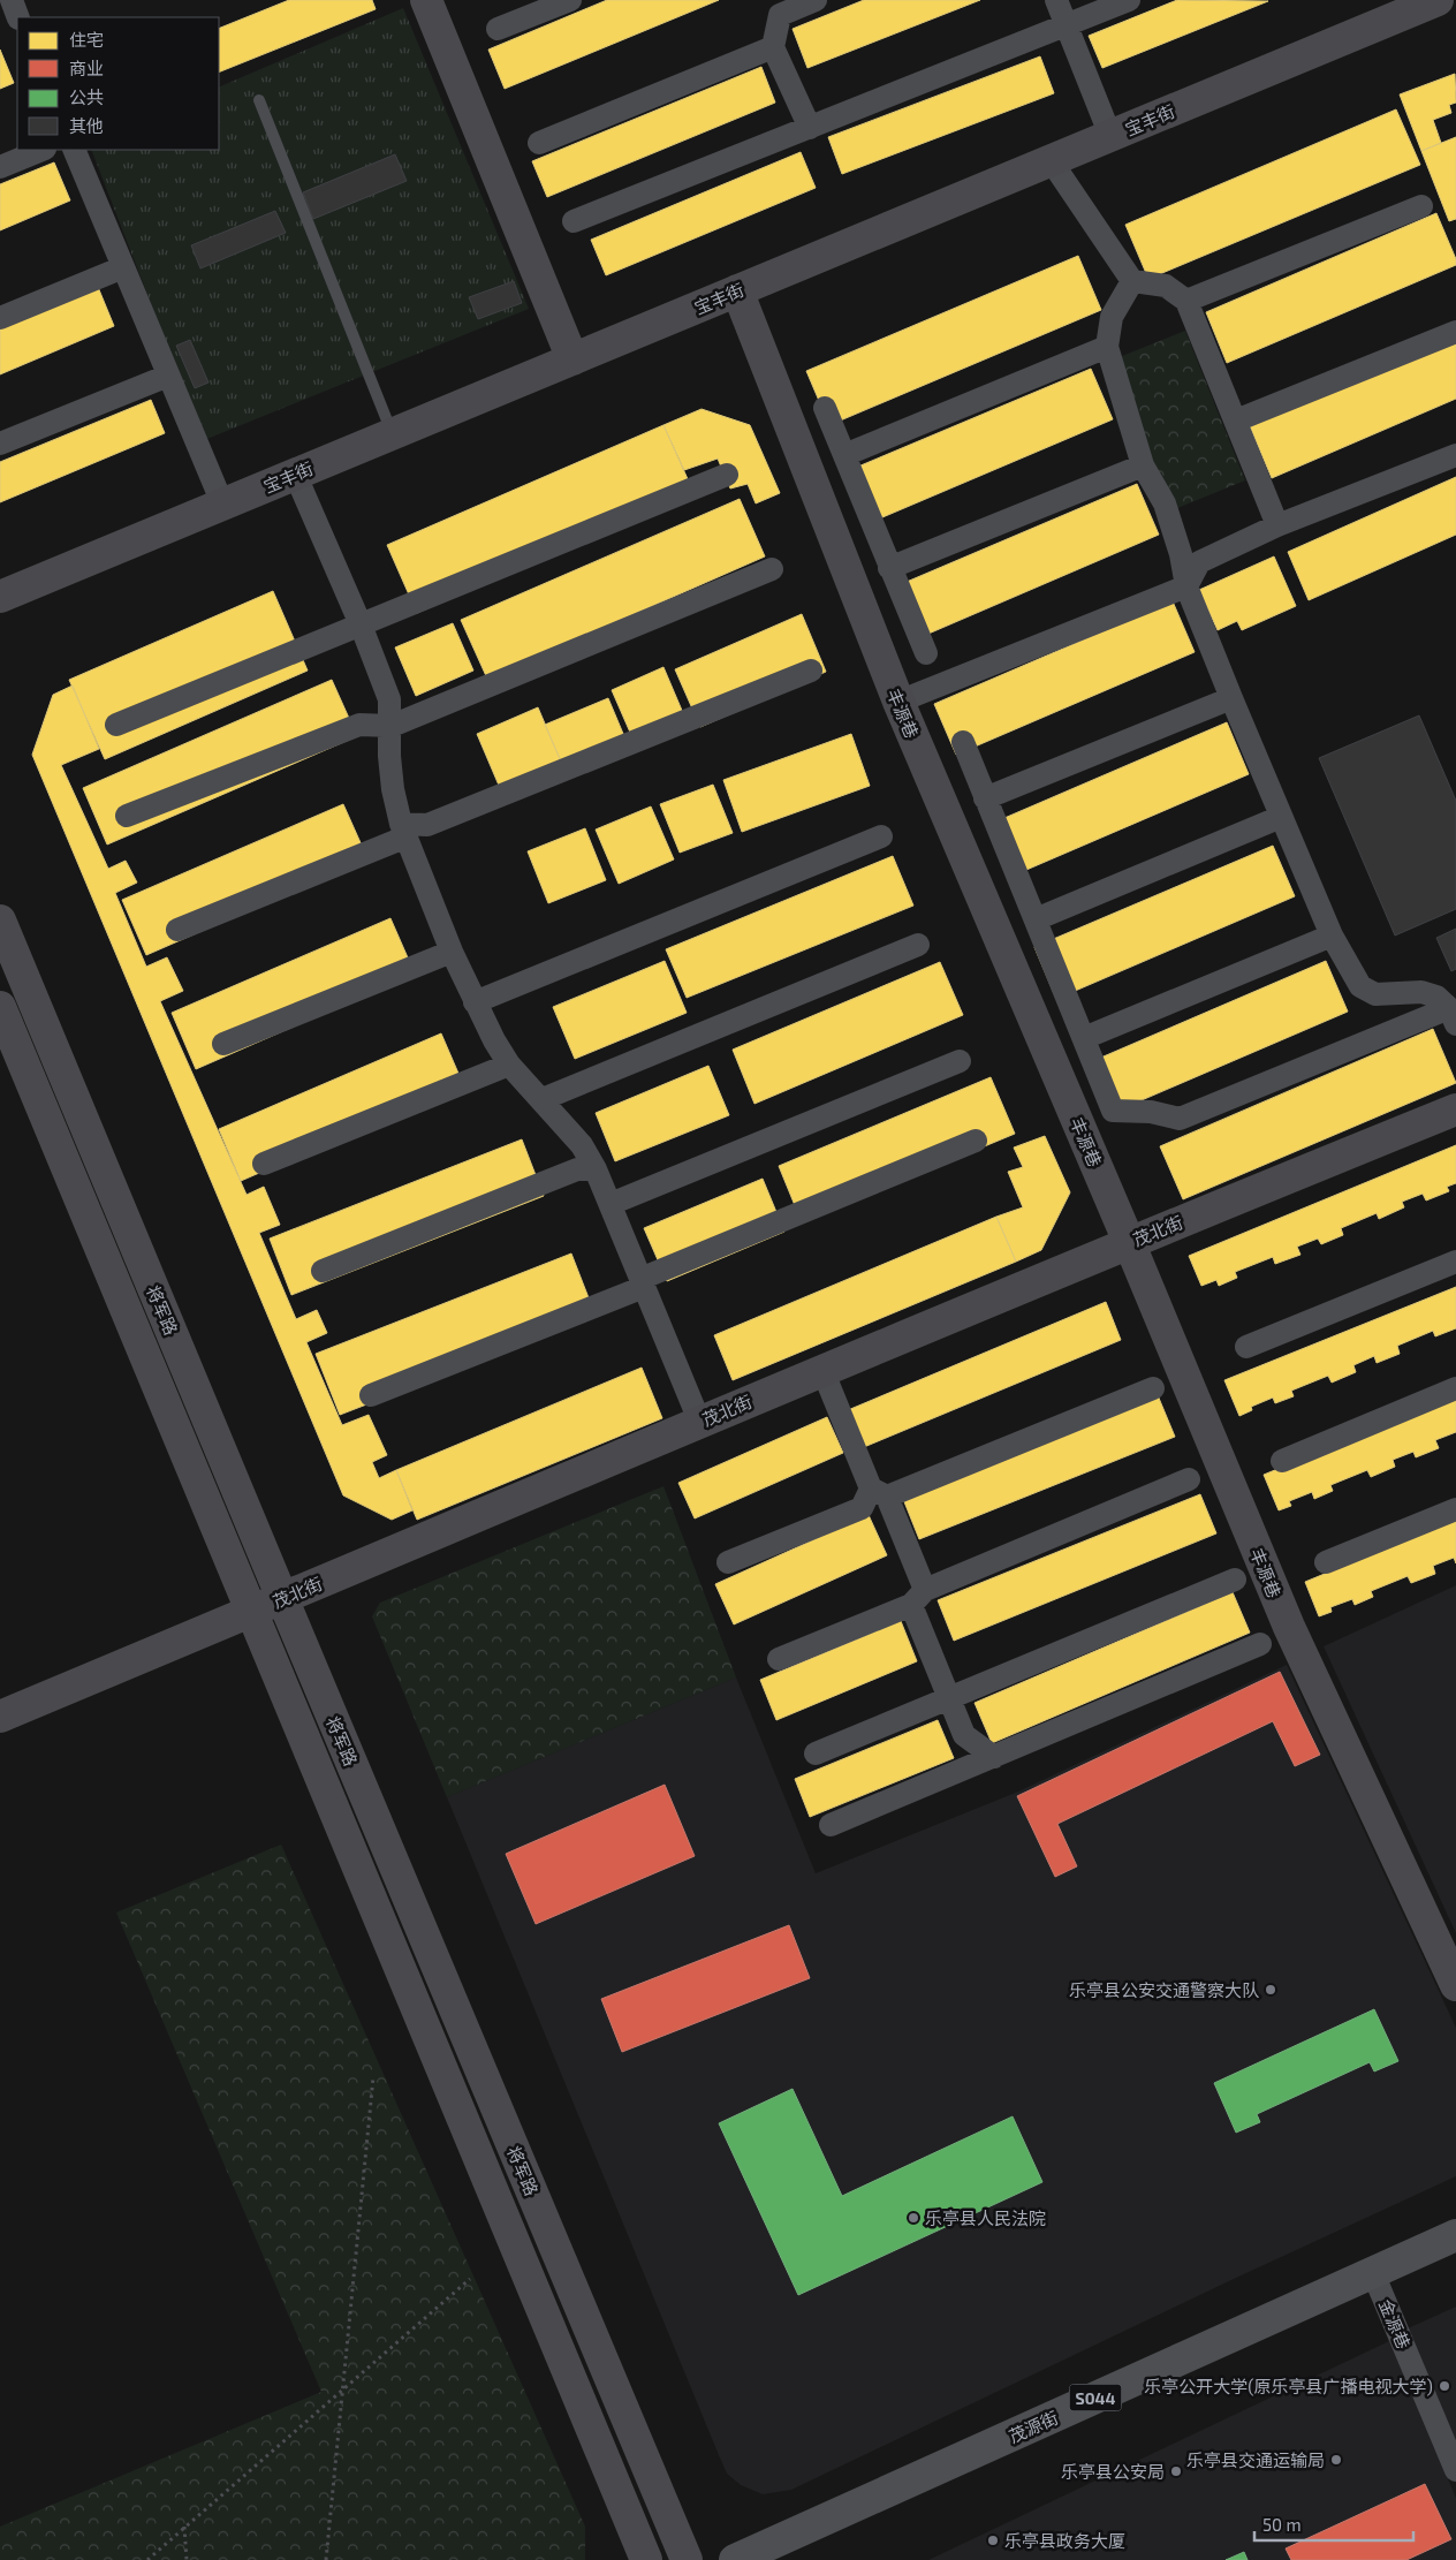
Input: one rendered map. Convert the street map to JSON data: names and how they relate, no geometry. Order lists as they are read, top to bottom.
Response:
{
  "streets": {
    "main road": ["S044", "茂源街"],
    "street": [
      "宝丰街",
      "丰源巷",
      "茂北街",
      "将军路",
      "金源巷"
    ]
  },
  "crossings": [
    ["宝丰街", "丰源巷"],
    ["丰源巷", "茂北街"],
    ["茂北街", "将军路"],
    ["金源巷", "茂源街"]
  ],
  "places": [
    "乐亭县公安交通警察大队",
    "乐亭县人民法院",
    "乐亭公开大学(原乐亭县广播电视大学)",
    "乐亭县交通运输局",
    "乐亭县公安局",
    "乐亭县政务大厦"
  ],
  "legend": [
    "住宅",
    "商业",
    "公共",
    "其他"
  ],
  "scale_bar": "50 m"
}
